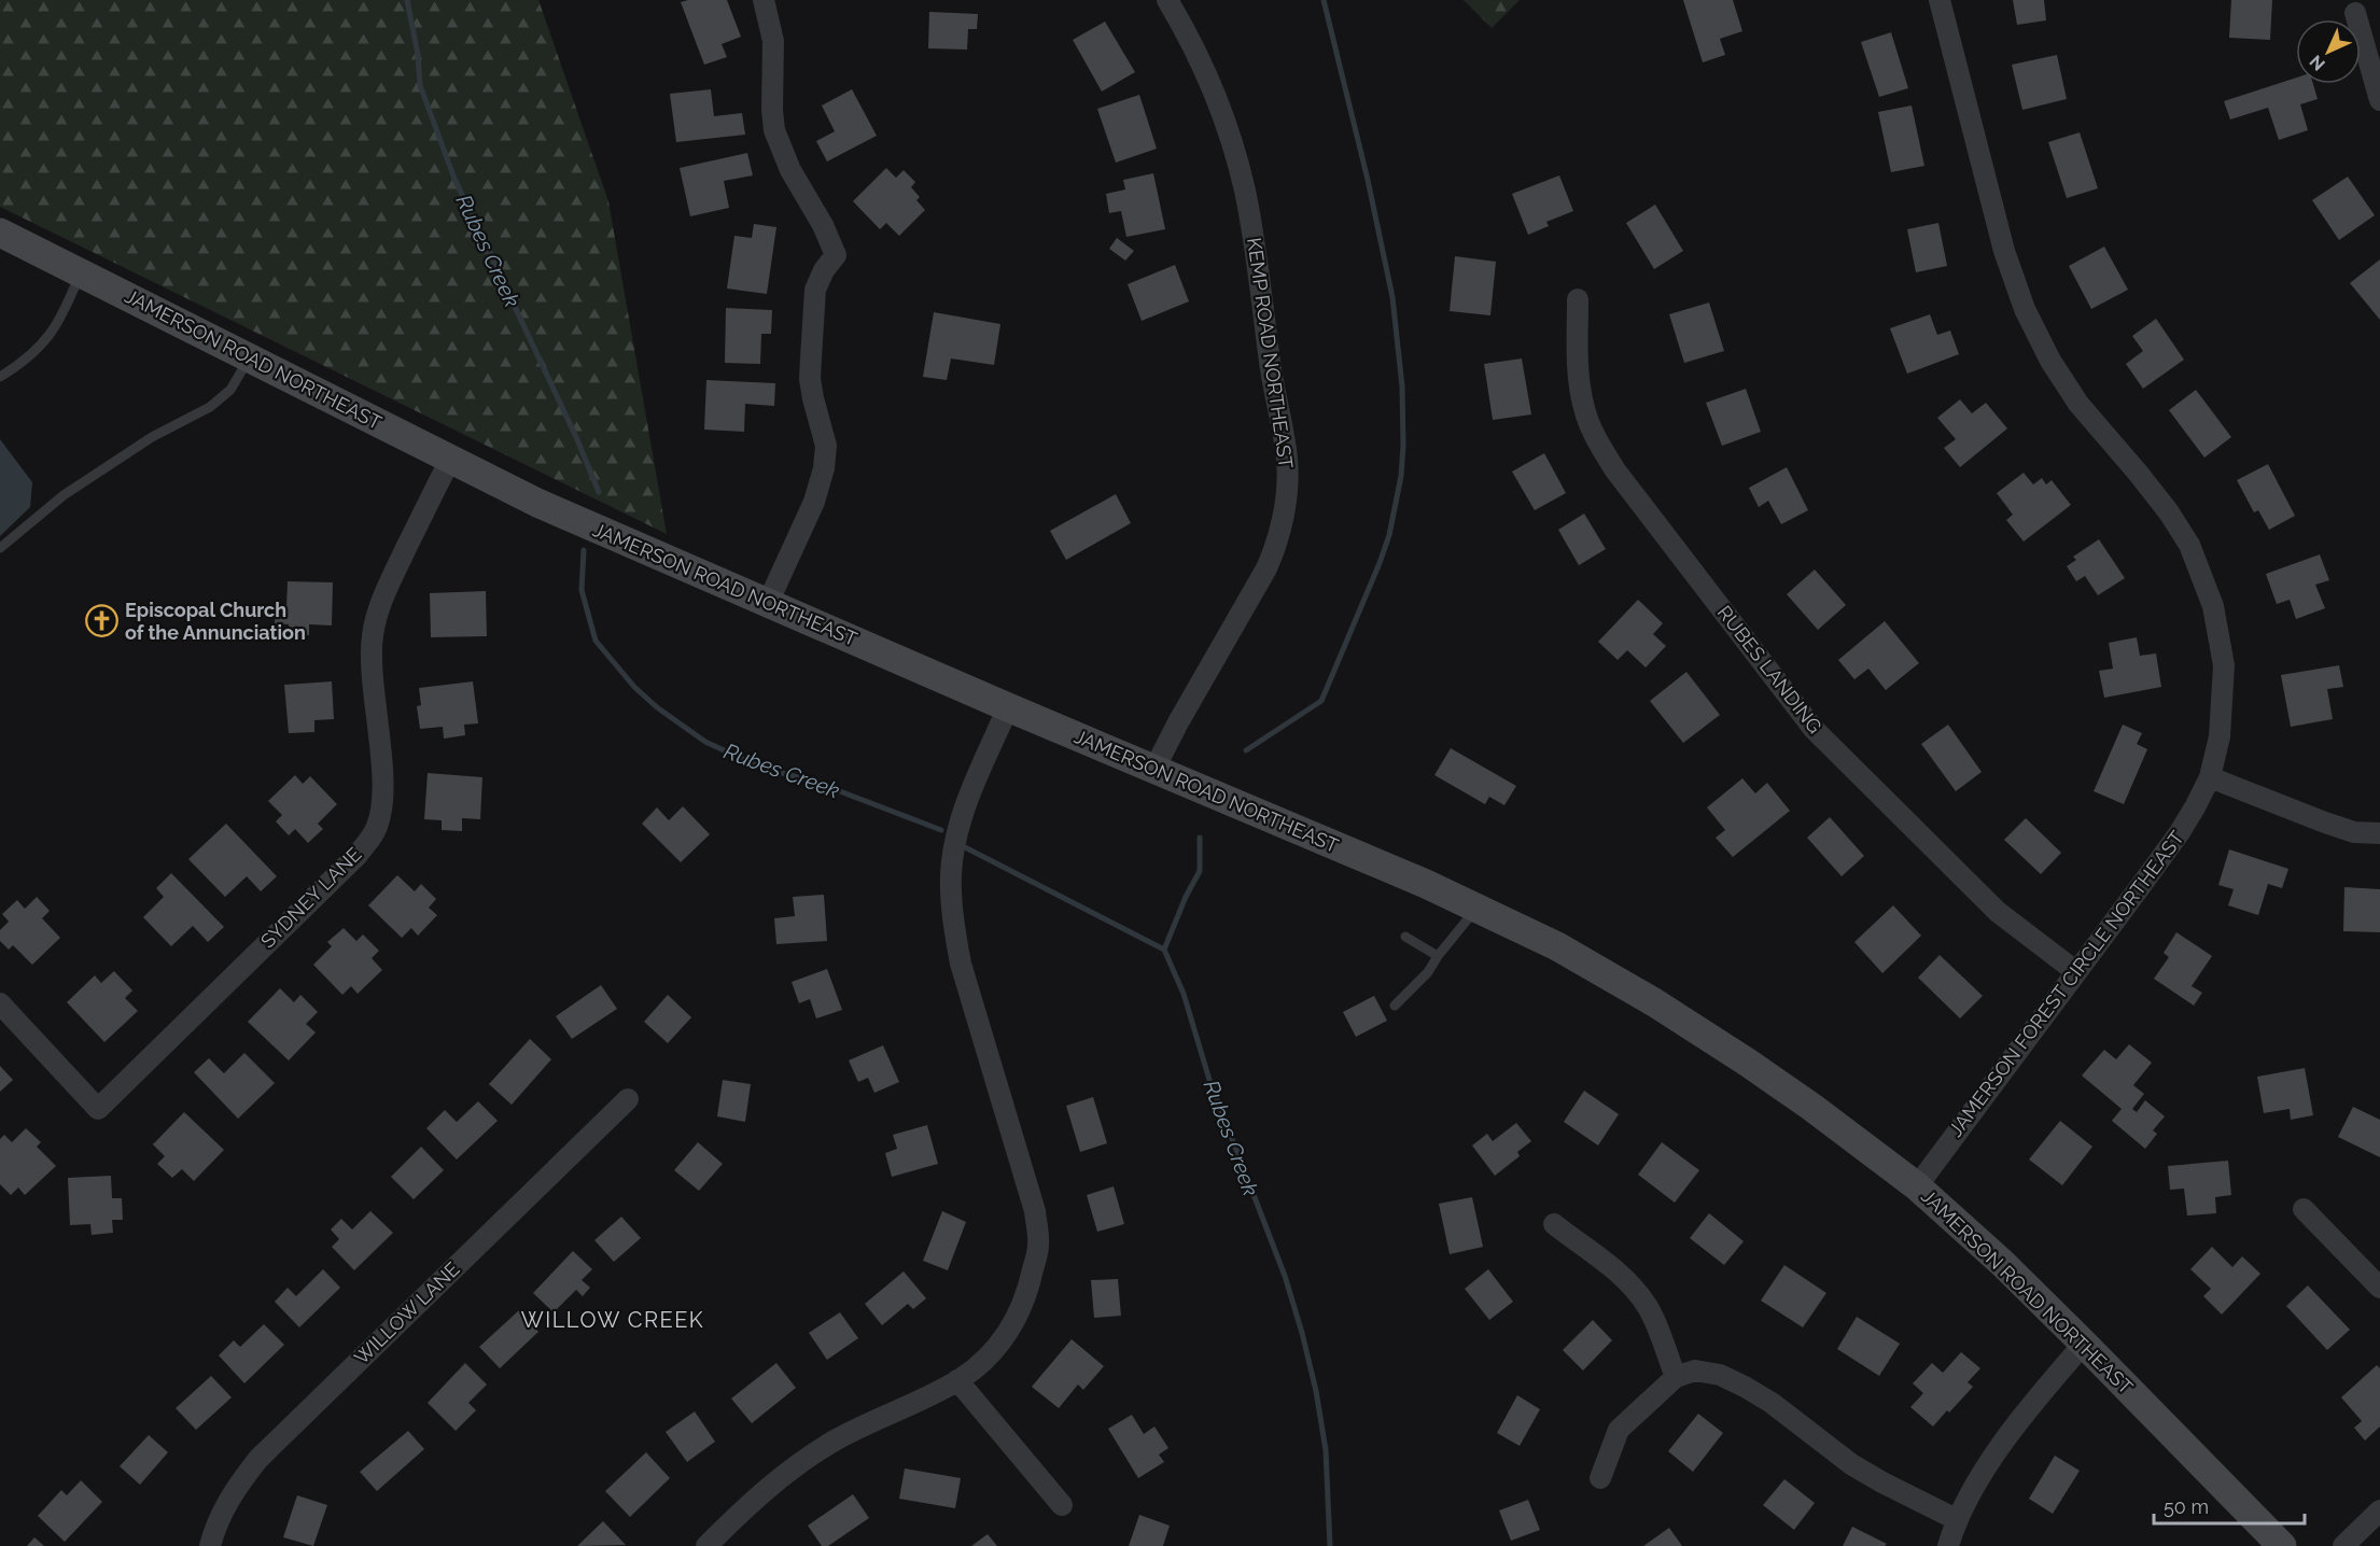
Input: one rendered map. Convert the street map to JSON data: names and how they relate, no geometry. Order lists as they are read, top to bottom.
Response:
{
  "streets": {
    "street": [
      "KEMP ROAD NORTHEAST",
      "JAMERSON ROAD NORTHEAST",
      "RUBES LANDING",
      "SYDNEY LANE",
      "JAMERSON FOREST CIRCLE NORTHEAST",
      "WILLOW LANE"
    ]
  },
  "crossings": [
    ["KEMP ROAD NORTHEAST", "JAMERSON ROAD NORTHEAST"],
    ["JAMERSON ROAD NORTHEAST", "SYDNEY LANE"],
    ["JAMERSON ROAD NORTHEAST", "JAMERSON FOREST CIRCLE NORTHEAST"],
    ["RUBES LANDING", "JAMERSON FOREST CIRCLE NORTHEAST"]
  ],
  "districts": ["WILLOW CREEK"],
  "water": ["Rubes Creek"],
  "places": {
    "church": ["Episcopal Church of the Annunciation"]
  },
  "scale_bar": "50 m",
  "north": "bottom left"
}
